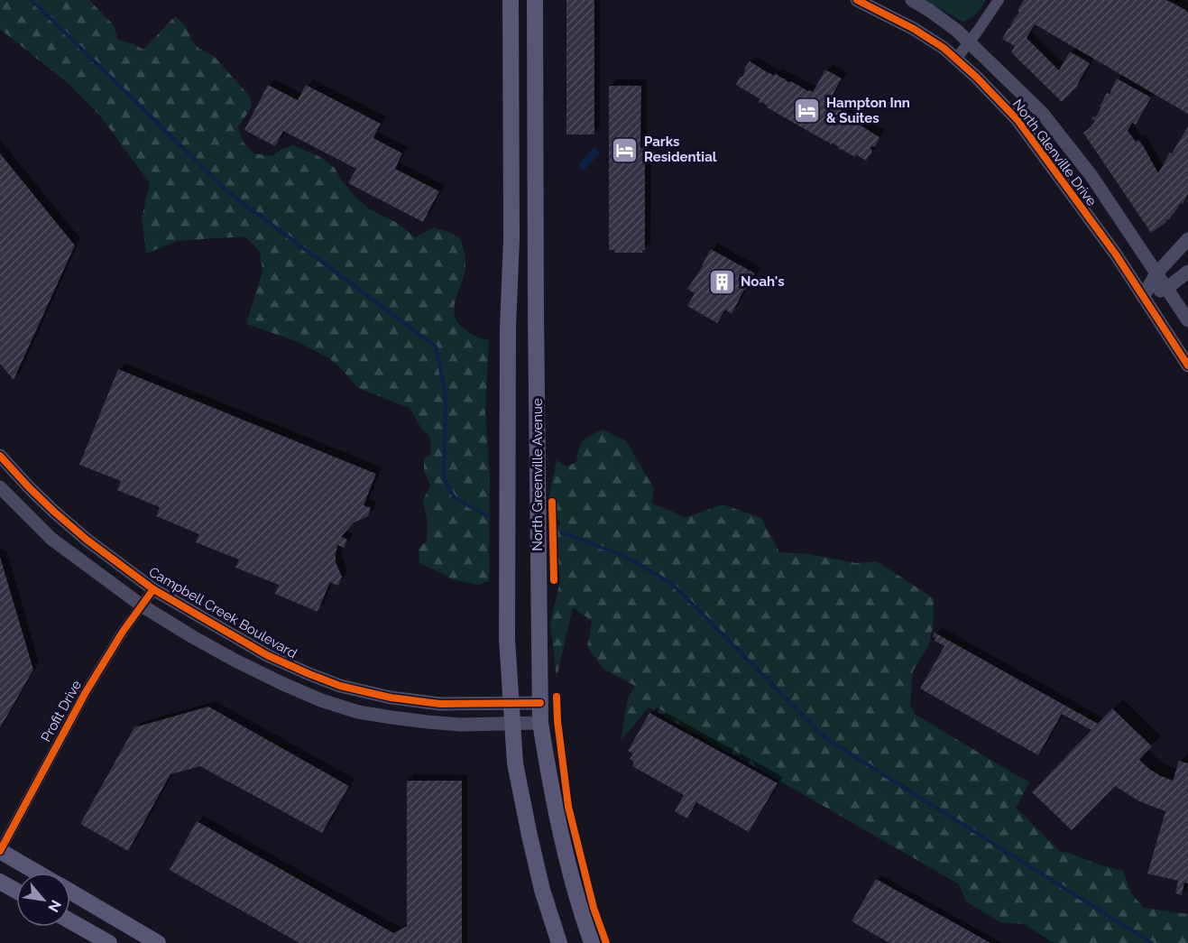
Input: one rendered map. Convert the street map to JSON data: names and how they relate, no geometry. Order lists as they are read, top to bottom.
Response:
{
  "streets": {
    "main road": ["North Greenville Avenue"],
    "street": ["North Glenville Drive", "Campbell Creek Boulevard", "Profit Drive"]
  },
  "crossings": [
    ["North Greenville Avenue", "Campbell Creek Boulevard"],
    ["Campbell Creek Boulevard", "Profit Drive"]
  ],
  "places": {
    "hotel": ["Hampton Inn & Suites", "Parks Residential"],
    "building": ["Noah's"]
  },
  "north": "bottom right"
}
